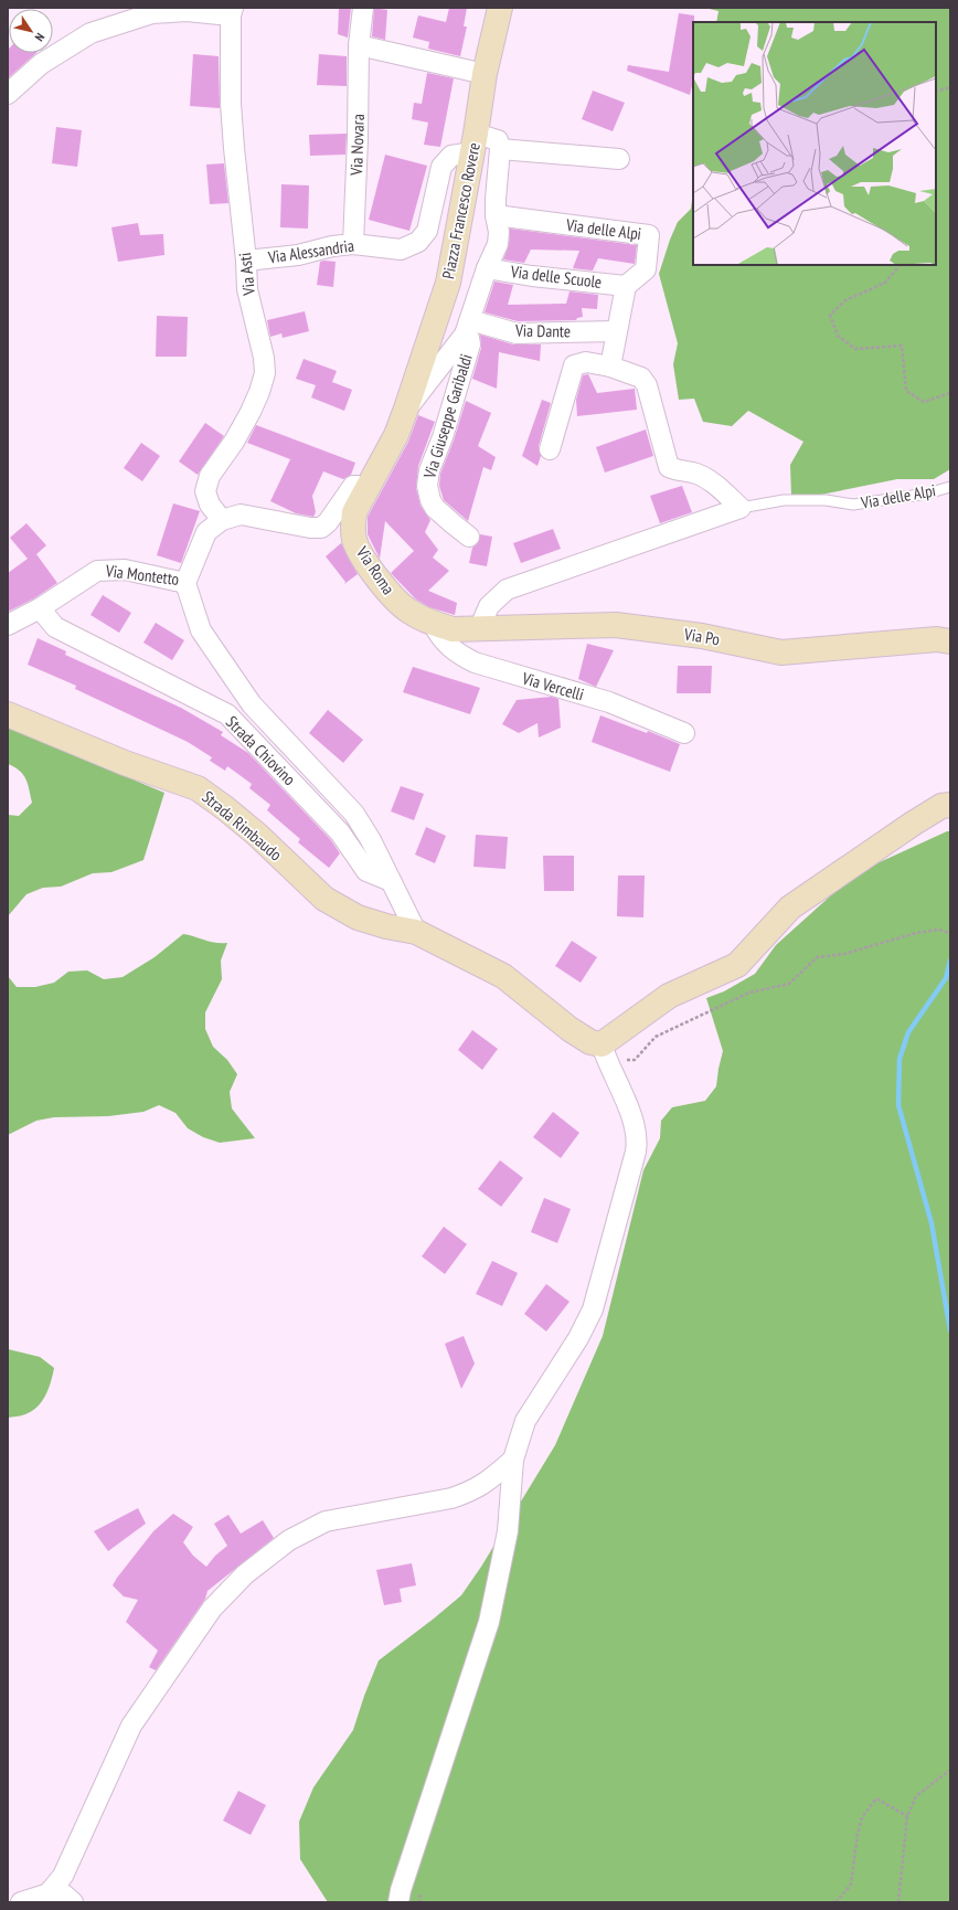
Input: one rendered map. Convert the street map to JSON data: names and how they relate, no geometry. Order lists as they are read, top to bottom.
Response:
{
  "streets": {
    "street": [
      "Via Novara",
      "Piazza Francesco Rovere",
      "Via delle Alpi",
      "Via Alessandria",
      "Via Asti",
      "Via delle Scuole",
      "Via Dante",
      "Via Giuseppe Garibaldi",
      "Via Roma",
      "Via Montetto",
      "Via Po",
      "Via Vercelli",
      "Strada Chiovino",
      "Strada Rimbaudo"
    ]
  },
  "crossings": [
    ["Via Novara", "Via Alessandria"],
    ["Piazza Francesco Rovere", "Via Alessandria"],
    ["Piazza Francesco Rovere", "Via Roma"],
    ["Via delle Alpi", "Via delle Scuole"],
    ["Via delle Alpi", "Via Po"],
    ["Via Alessandria", "Via Asti"],
    ["Via Asti", "Via Montetto"],
    ["Via Dante", "Via Giuseppe Garibaldi"],
    ["Via Roma", "Via Po"],
    ["Via Roma", "Via Vercelli"],
    ["Via Montetto", "Strada Chiovino"],
    ["Via Po", "Via Vercelli"],
    ["Strada Chiovino", "Strada Rimbaudo"]
  ],
  "north": "bottom right"
}
